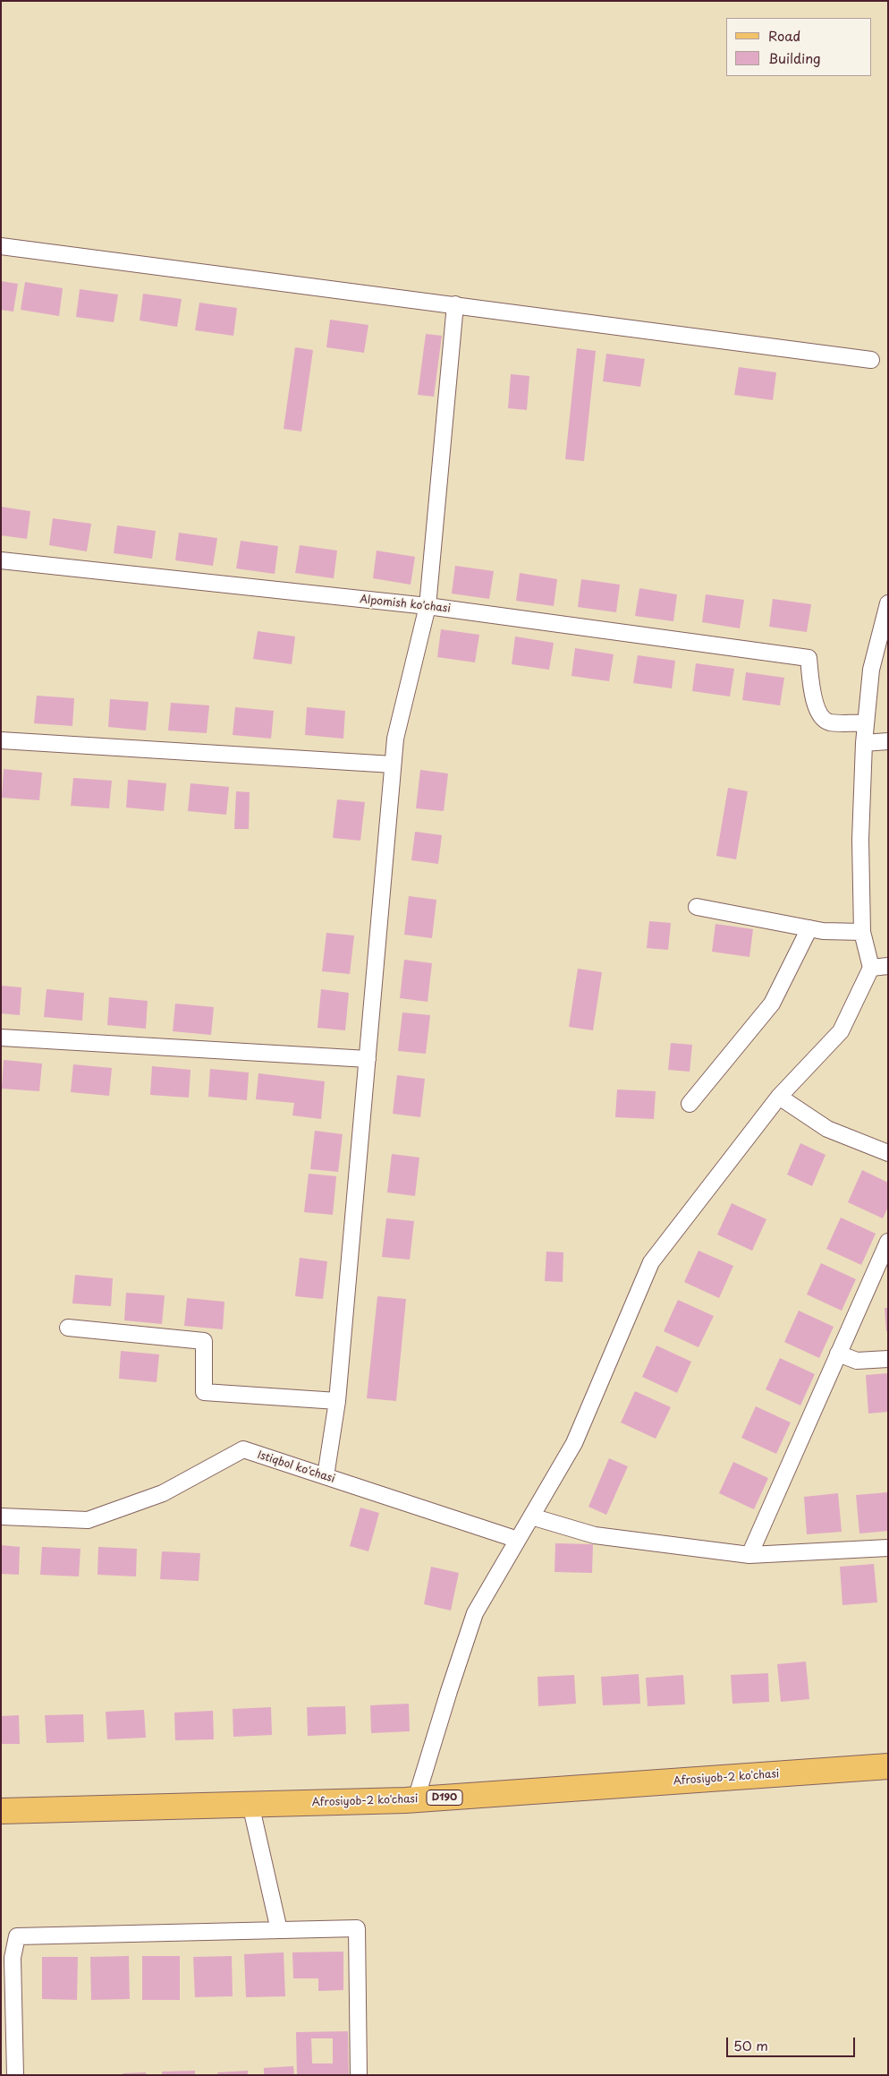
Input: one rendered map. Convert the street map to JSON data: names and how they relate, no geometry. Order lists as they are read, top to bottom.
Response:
{
  "streets": {
    "main road": ["Afrosiyob-2 ko'chasi", "D190"],
    "street": ["Alpomish ko'chasi", "Istiqbol ko'chasi"]
  },
  "legend": ["Road", "Building"],
  "scale_bar": "50 m"
}
